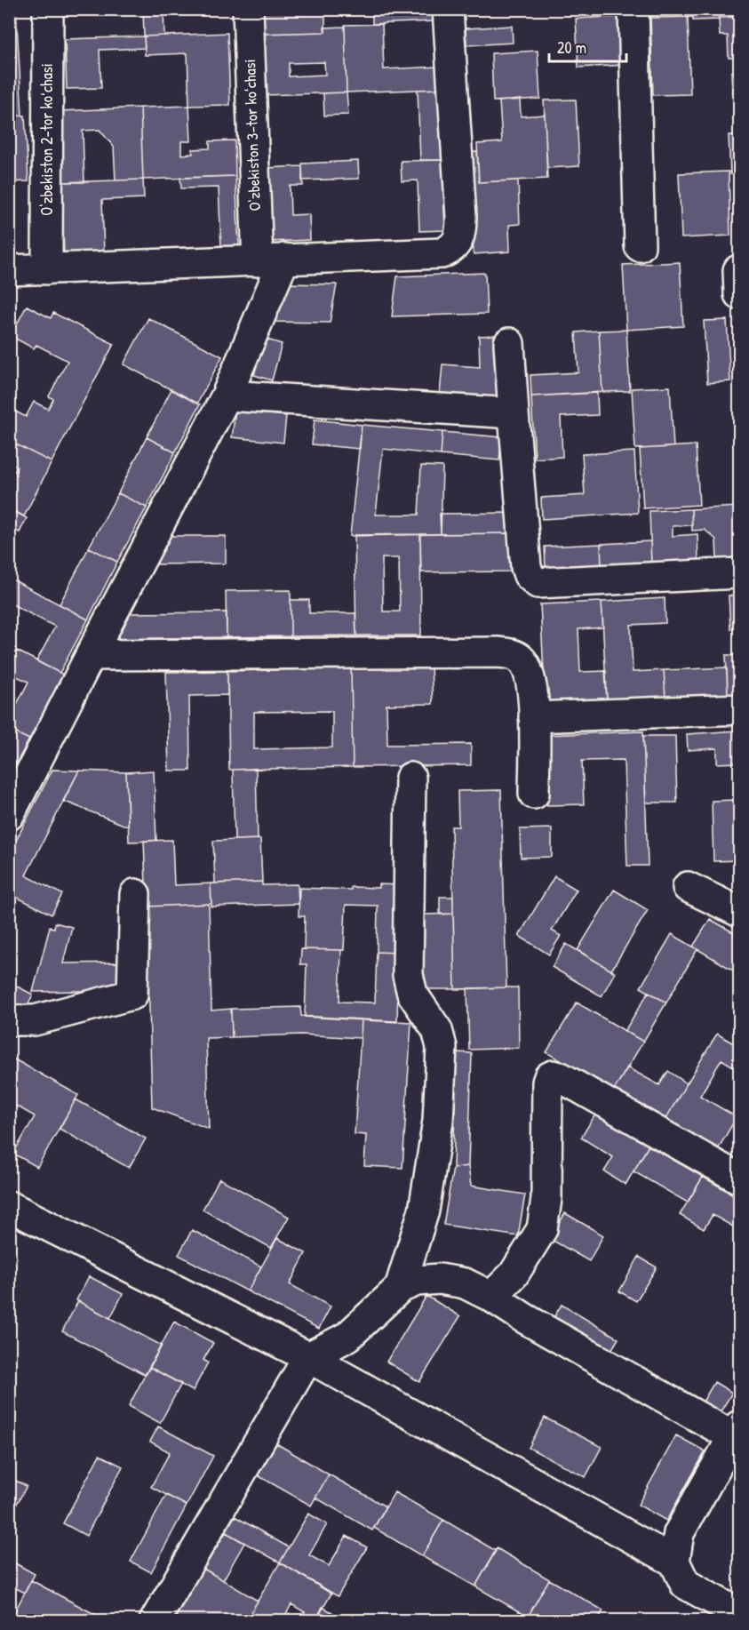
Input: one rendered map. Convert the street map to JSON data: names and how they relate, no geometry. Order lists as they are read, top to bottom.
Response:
{
  "streets": {
    "street": ["O‘zbekiston 3-tor koʻchasi", "O‘zbekiston 2-tor koʻchasi"]
  },
  "scale_bar": "20 m"
}
